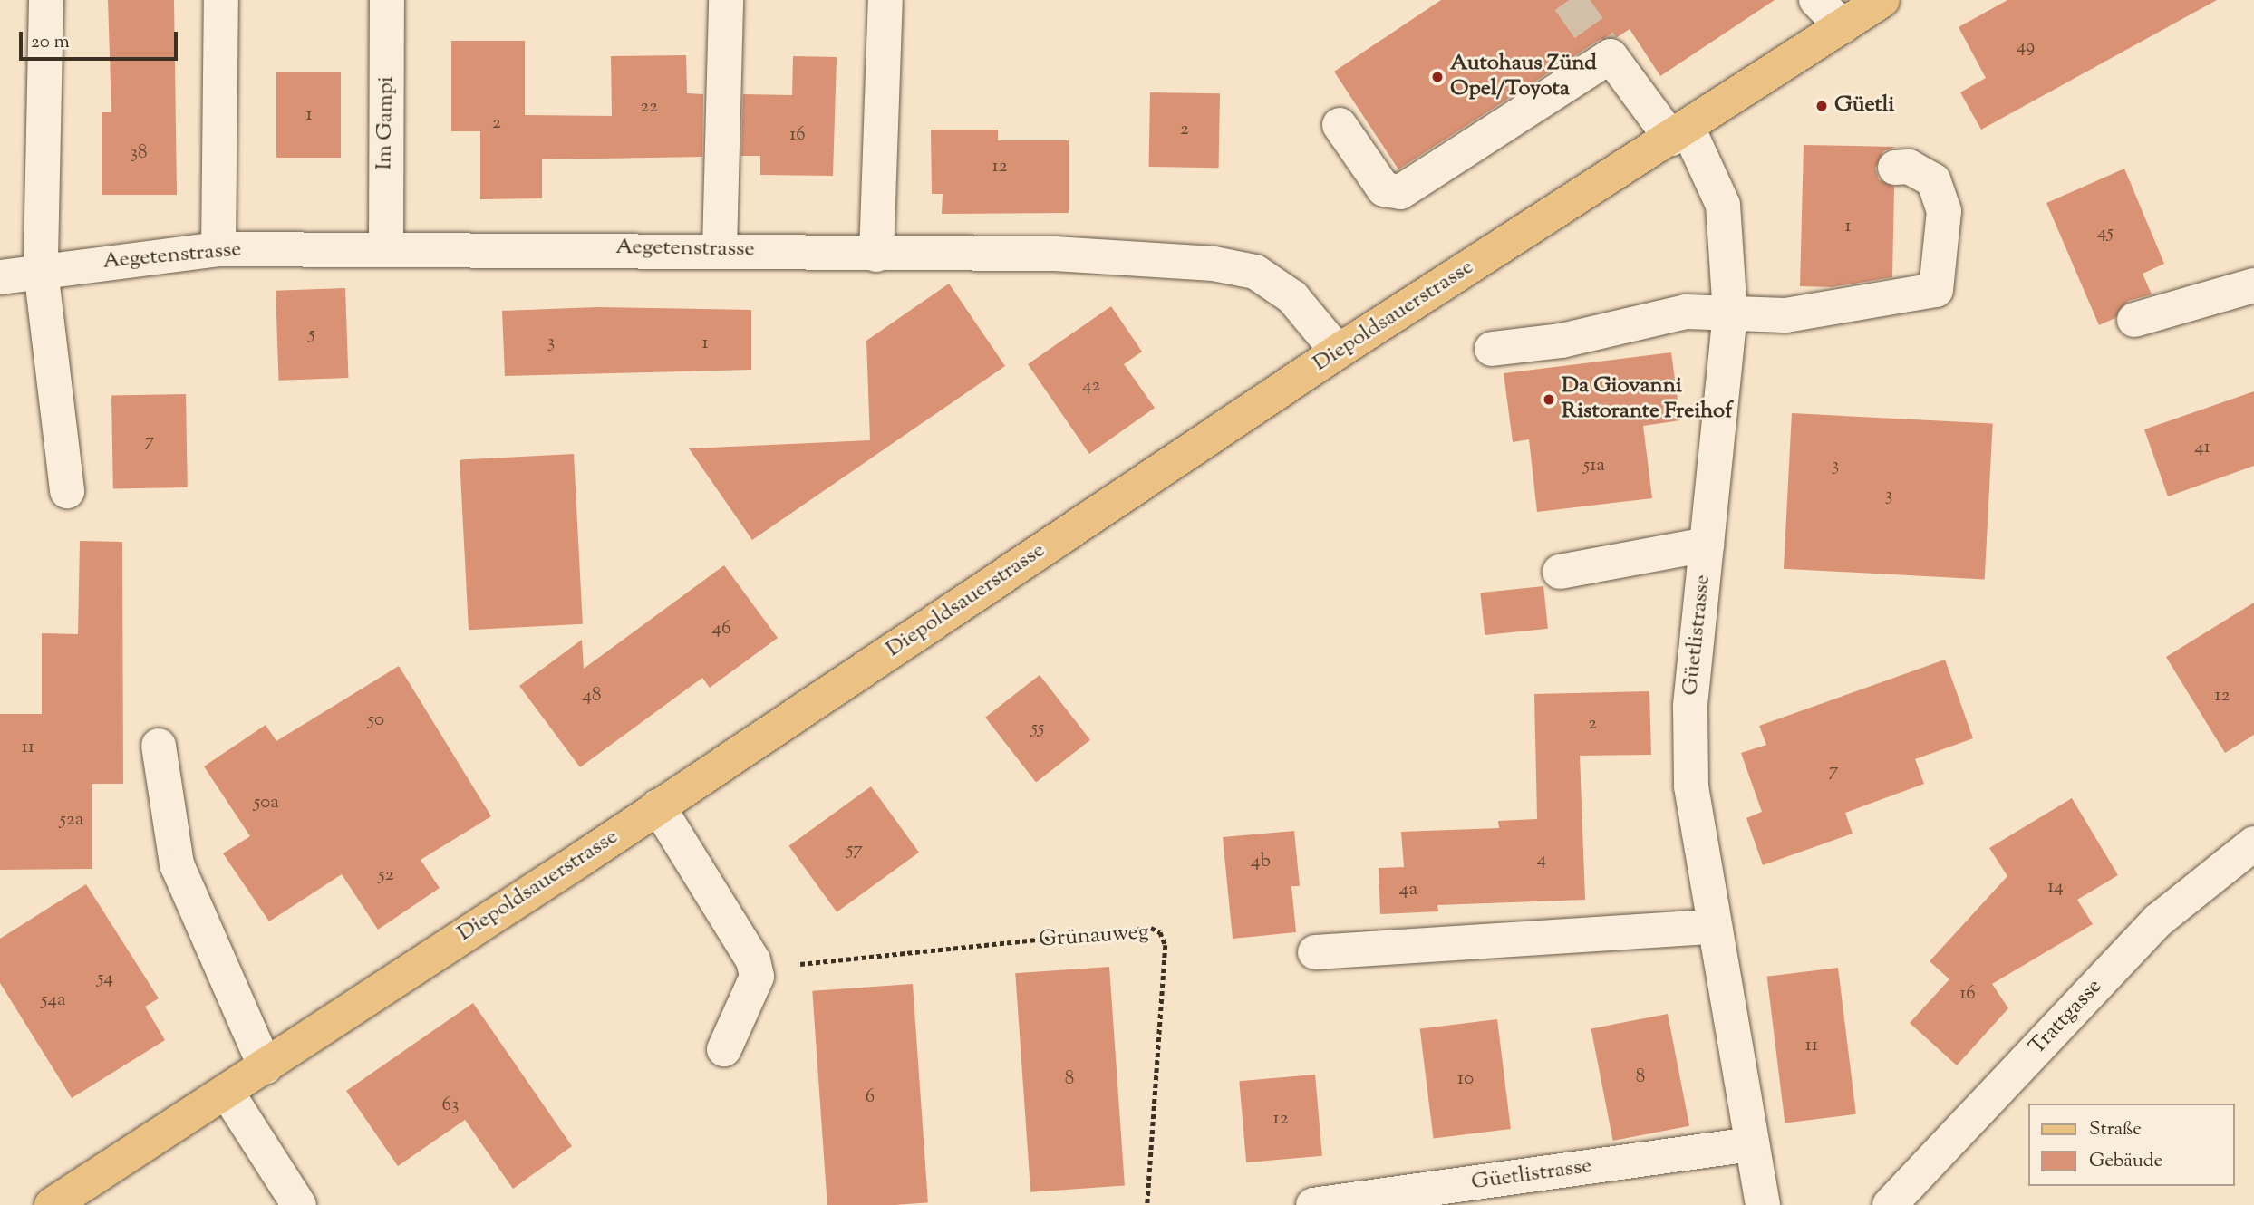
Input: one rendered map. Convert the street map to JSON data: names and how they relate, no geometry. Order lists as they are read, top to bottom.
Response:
{
  "streets": {
    "main road": ["Diepoldsauerstrasse"],
    "street": [
      "Im Gampi",
      "Aegetenstrasse",
      "Güetlistrasse",
      "Trattgasse"
    ],
    "path": ["Grünauweg"]
  },
  "crossings": [
    ["Im Gampi", "Aegetenstrasse"],
    ["Aegetenstrasse", "Diepoldsauerstrasse"],
    ["Diepoldsauerstrasse", "Güetlistrasse"]
  ],
  "places": ["Autohaus Zünd Opel/Toyota", "Güetli", "Da Giovanni Ristorante Freihof"],
  "house_numbers": [
    "49",
    "22",
    "1",
    "2",
    "2",
    "16",
    "38",
    "12",
    "1",
    "45",
    "5",
    "3",
    "1",
    "42",
    "7",
    "41",
    "51a",
    "3",
    "3",
    "46",
    "48",
    "12",
    "50",
    "2",
    "55",
    "11",
    "7",
    "50a",
    "52a",
    "57",
    "4",
    "4b",
    "52",
    "14",
    "4a",
    "54",
    "16",
    "54a",
    "11",
    "8",
    "8",
    "10",
    "6",
    "63",
    "12"
  ],
  "legend": ["Straße", "Gebäude"],
  "scale_bar": "20 m"
}
